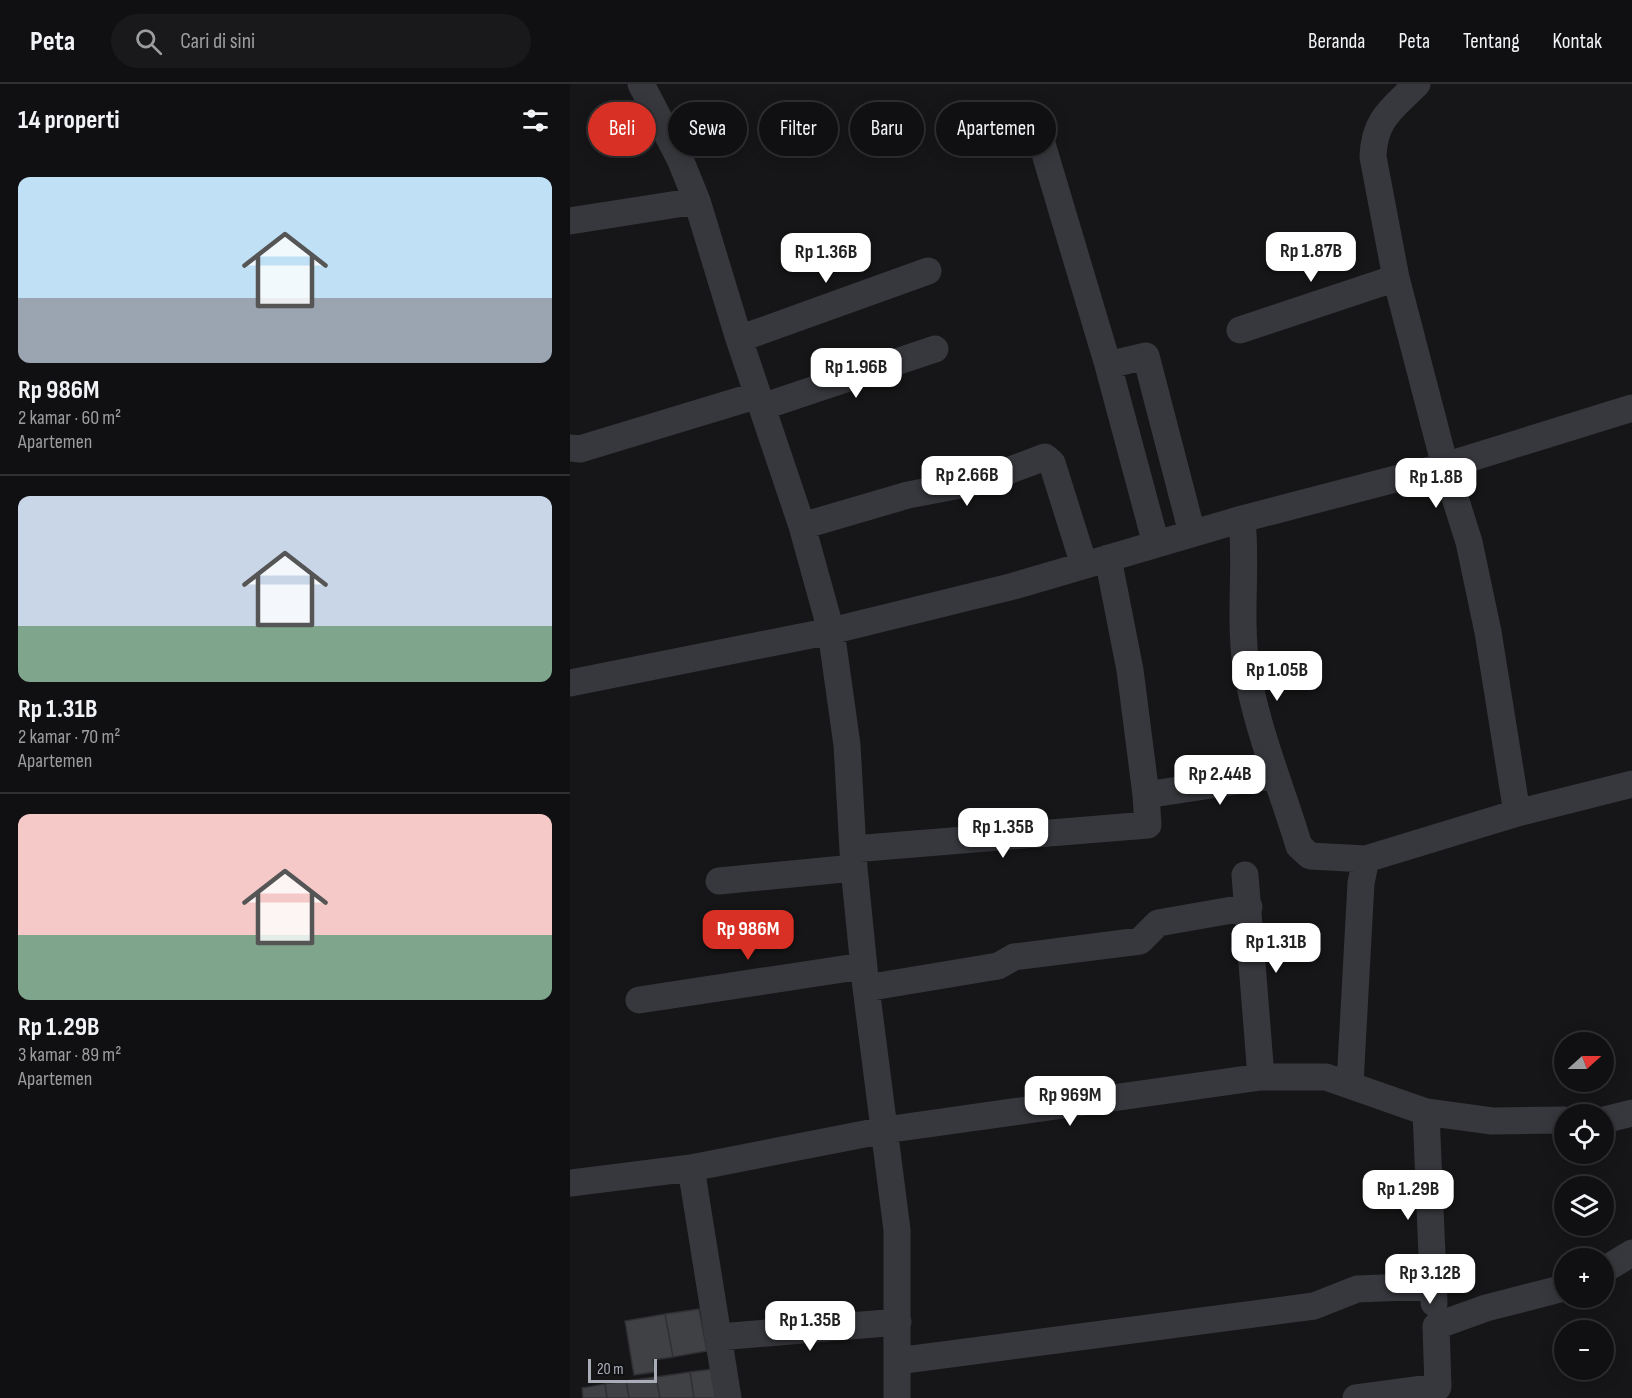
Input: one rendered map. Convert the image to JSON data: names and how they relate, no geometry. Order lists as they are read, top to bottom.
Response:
{
  "scale_bar": "20 m",
  "north": "right",
  "page": {
    "header": "Peta",
    "search": "Cari di sini",
    "nav": [
      "Beranda",
      "Peta",
      "Tentang",
      "Kontak"
    ],
    "heading": "14 properti",
    "chip": [
      "Beli",
      "Sewa",
      "Filter",
      "Baru",
      "Apartemen"
    ],
    "list": [
      {
        "name": "Rp 986M",
        "note": "2 kamar · 60 m² · Apartemen"
      },
      {
        "name": "Rp 1.31B",
        "note": "2 kamar · 70 m² · Apartemen"
      },
      {
        "name": "Rp 1.29B",
        "note": "3 kamar · 89 m² · Apartemen"
      }
    ],
    "price": [
      "Rp 1.87B",
      "Rp 1.36B",
      "Rp 1.96B",
      "Rp 2.66B",
      "Rp 1.8B",
      "Rp 1.05B",
      "Rp 2.44B",
      "Rp 1.35B",
      "Rp 986M",
      "Rp 1.31B",
      "Rp 969M",
      "Rp 1.29B",
      "Rp 3.12B",
      "Rp 1.35B"
    ],
    "map_buttons": ["+", "−"],
    "scale": "20 m"
  }
}
